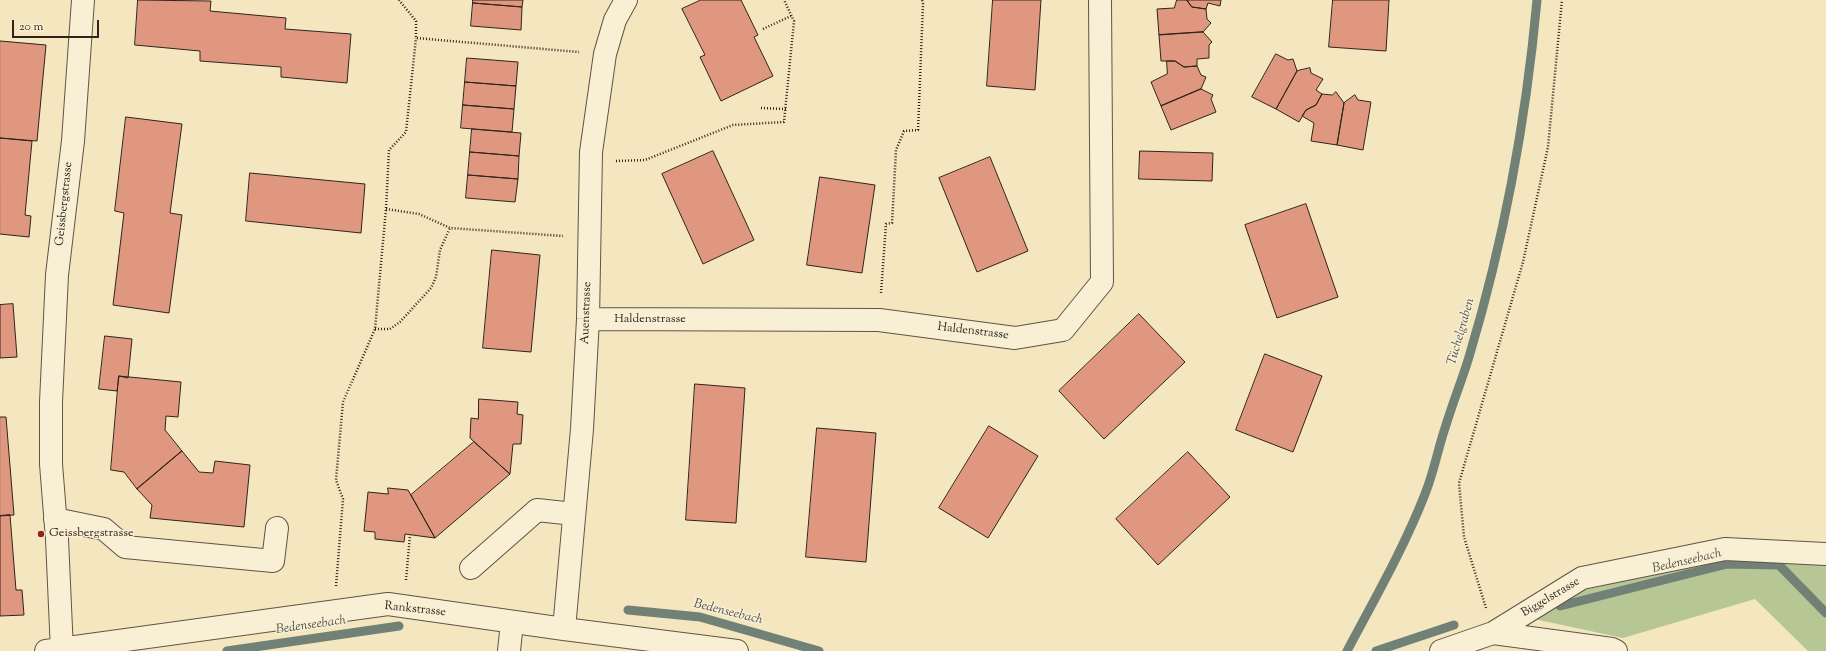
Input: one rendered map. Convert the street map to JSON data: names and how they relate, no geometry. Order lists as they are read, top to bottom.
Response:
{
  "streets": {
    "street": [
      "Geissbergstrasse",
      "Auenstrasse",
      "Haldenstrasse",
      "Biggelstrasse",
      "Rankstrasse"
    ]
  },
  "crossings": [
    ["Geissbergstrasse", "Rankstrasse"],
    ["Auenstrasse", "Haldenstrasse"],
    ["Auenstrasse", "Rankstrasse"]
  ],
  "water": ["Tüchelgraben", "Bedenseebach"],
  "places": ["Geissbergstrasse"],
  "scale_bar": "20 m"
}
